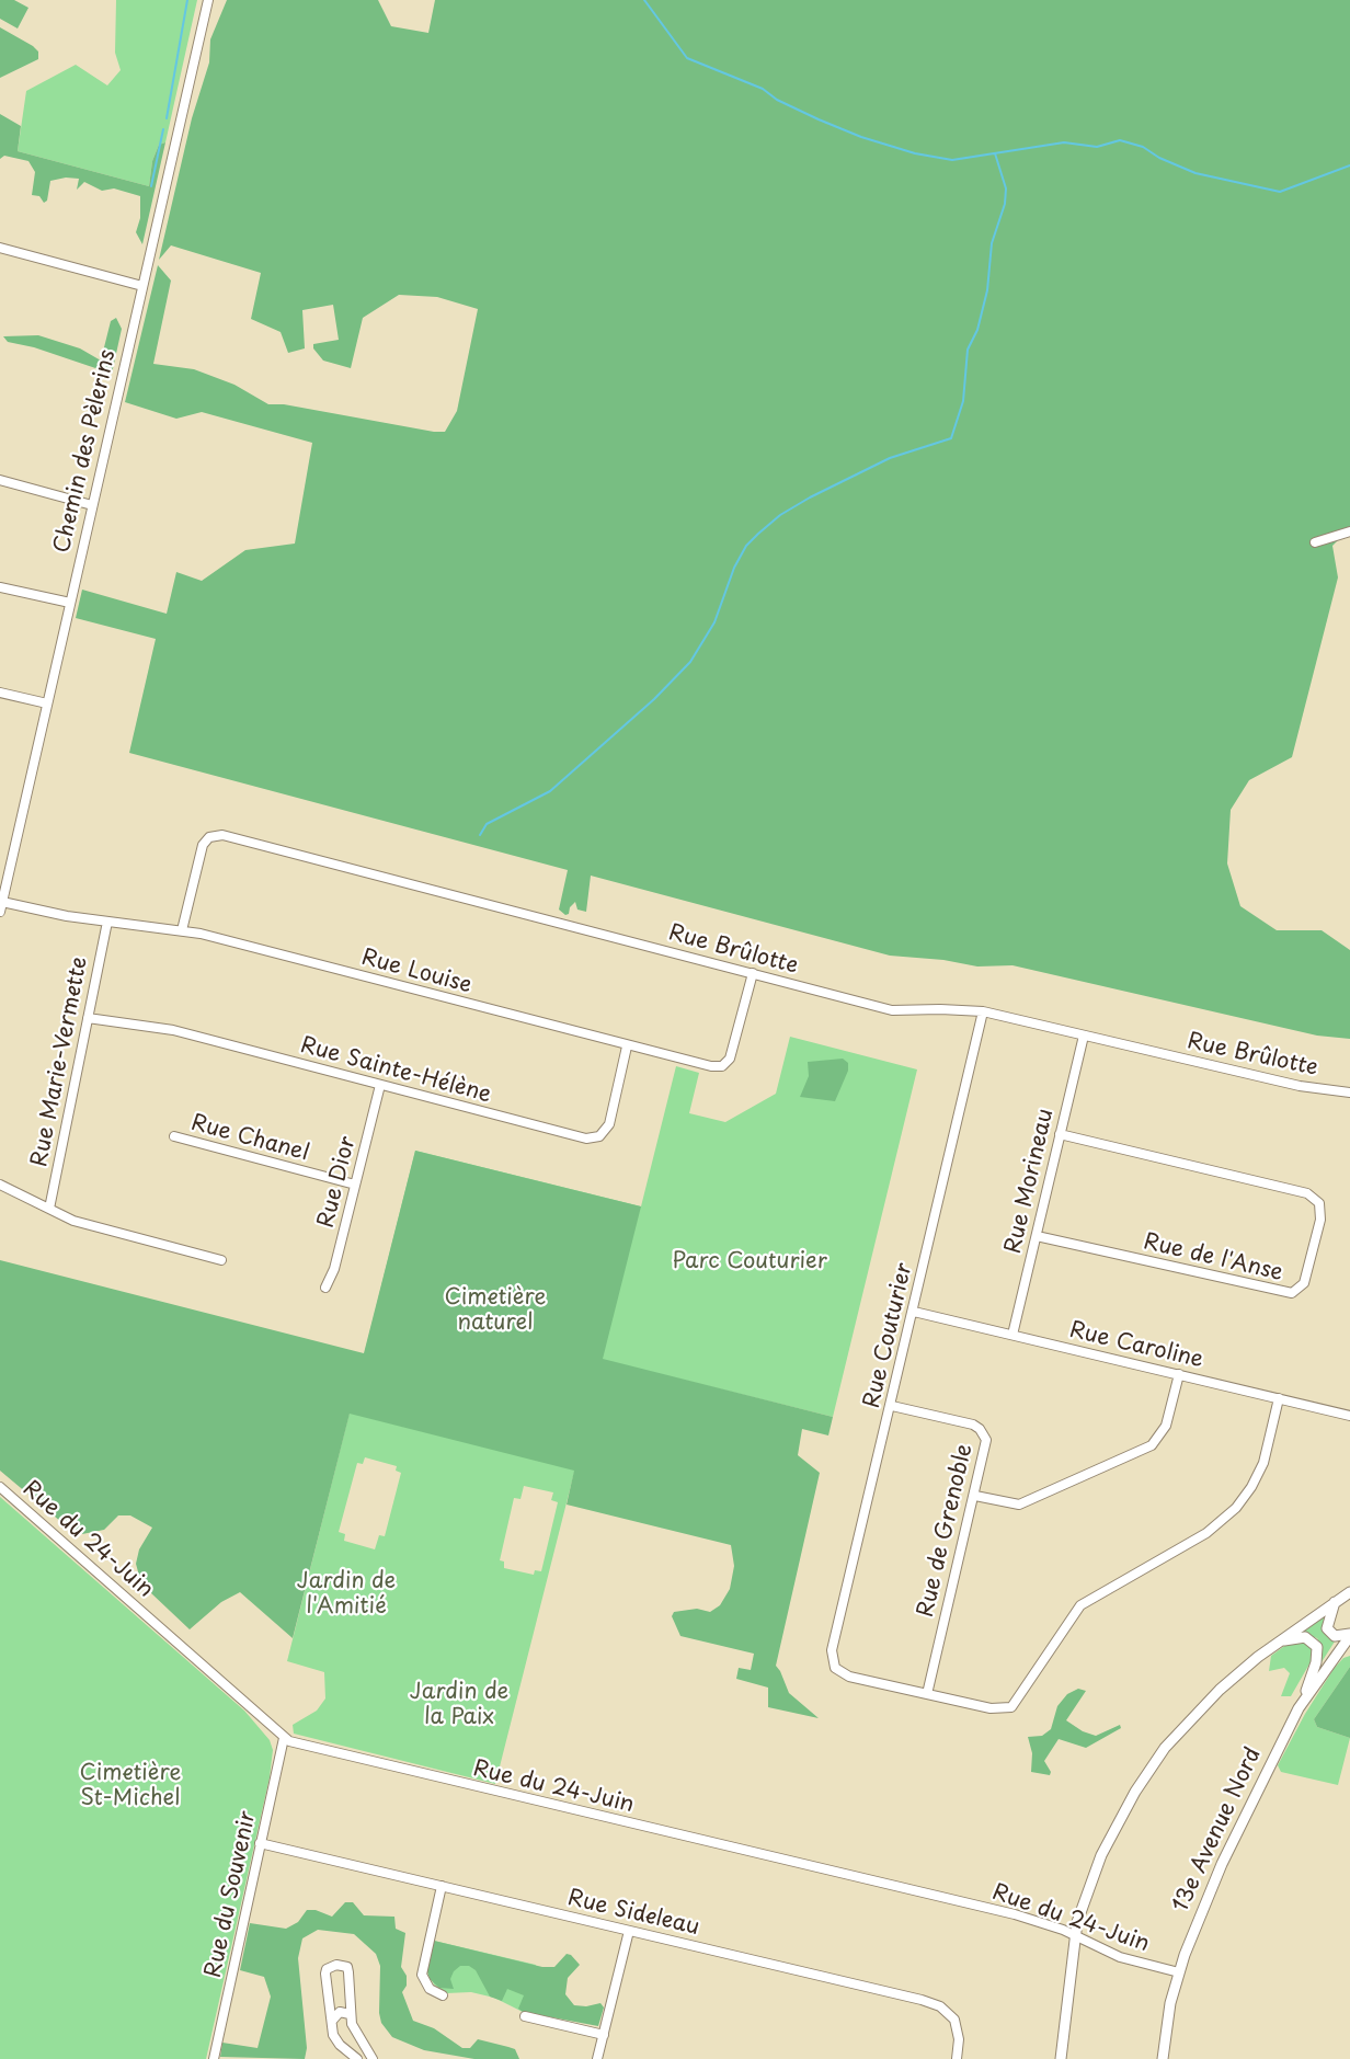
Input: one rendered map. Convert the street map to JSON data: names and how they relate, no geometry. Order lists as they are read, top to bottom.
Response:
{
  "streets": {
    "main road": ["13e Avenue Nord"],
    "street": [
      "Chemin des Pèlerins",
      "Rue Brûlotte",
      "Rue Louise",
      "Rue Marie-Vermette",
      "Rue Sainte-Hélène",
      "Rue Chanel",
      "Rue Morineau",
      "Rue Dior",
      "Rue de l'Anse",
      "Rue Couturier",
      "Rue Caroline",
      "Rue de Grenoble",
      "Rue du 24-Juin",
      "Rue du Souvenir",
      "Rue Sideleau"
    ]
  },
  "crossings": [
    ["Chemin des Pèlerins", "Rue Louise"],
    ["Rue Brûlotte", "Rue Louise"],
    ["Rue Brûlotte", "Rue Morineau"],
    ["Rue Brûlotte", "Rue Couturier"],
    ["Rue Louise", "Rue Marie-Vermette"],
    ["Rue Louise", "Rue Sainte-Hélène"],
    ["Rue Marie-Vermette", "Rue Sainte-Hélène"],
    ["Rue Sainte-Hélène", "Rue Dior"],
    ["Rue Chanel", "Rue Dior"],
    ["Rue Morineau", "Rue de l'Anse"],
    ["Rue Morineau", "Rue Caroline"],
    ["Rue Couturier", "Rue Caroline"],
    ["Rue Couturier", "Rue de Grenoble"],
    ["Rue du 24-Juin", "13e Avenue Nord"],
    ["Rue du 24-Juin", "Rue du Souvenir"],
    ["Rue du Souvenir", "Rue Sideleau"]
  ],
  "parks": [
    "Parc Couturier",
    "Cimetière naturel",
    "Jardin de l'Amitié",
    "Jardin de la Paix",
    "Cimetière St-Michel"
  ]
}
